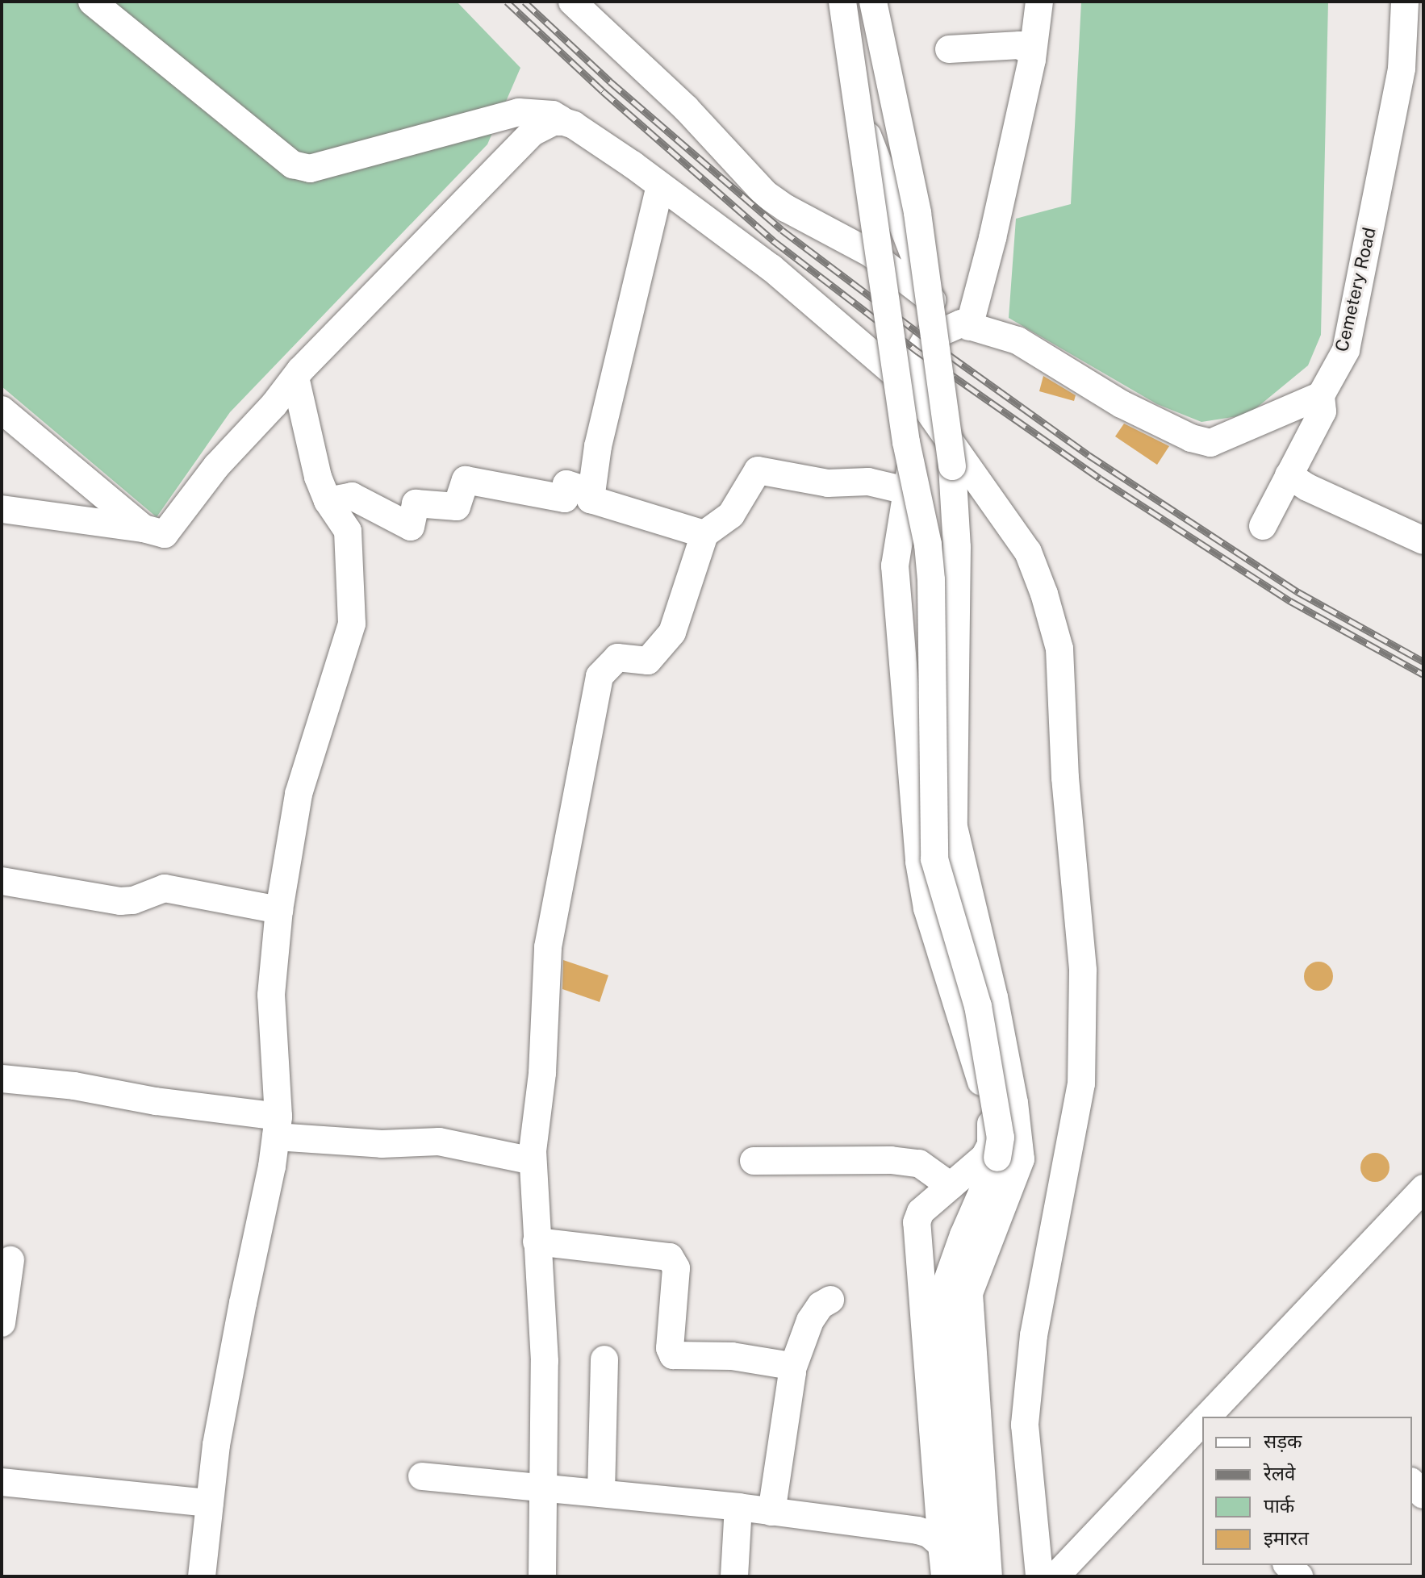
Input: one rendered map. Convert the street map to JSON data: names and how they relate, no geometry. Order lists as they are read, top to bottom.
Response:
{
  "streets": {
    "street": ["Cemetery Road"]
  },
  "legend": [
    "सड़क",
    "रेलवे",
    "पार्क",
    "इमारत"
  ]
}
